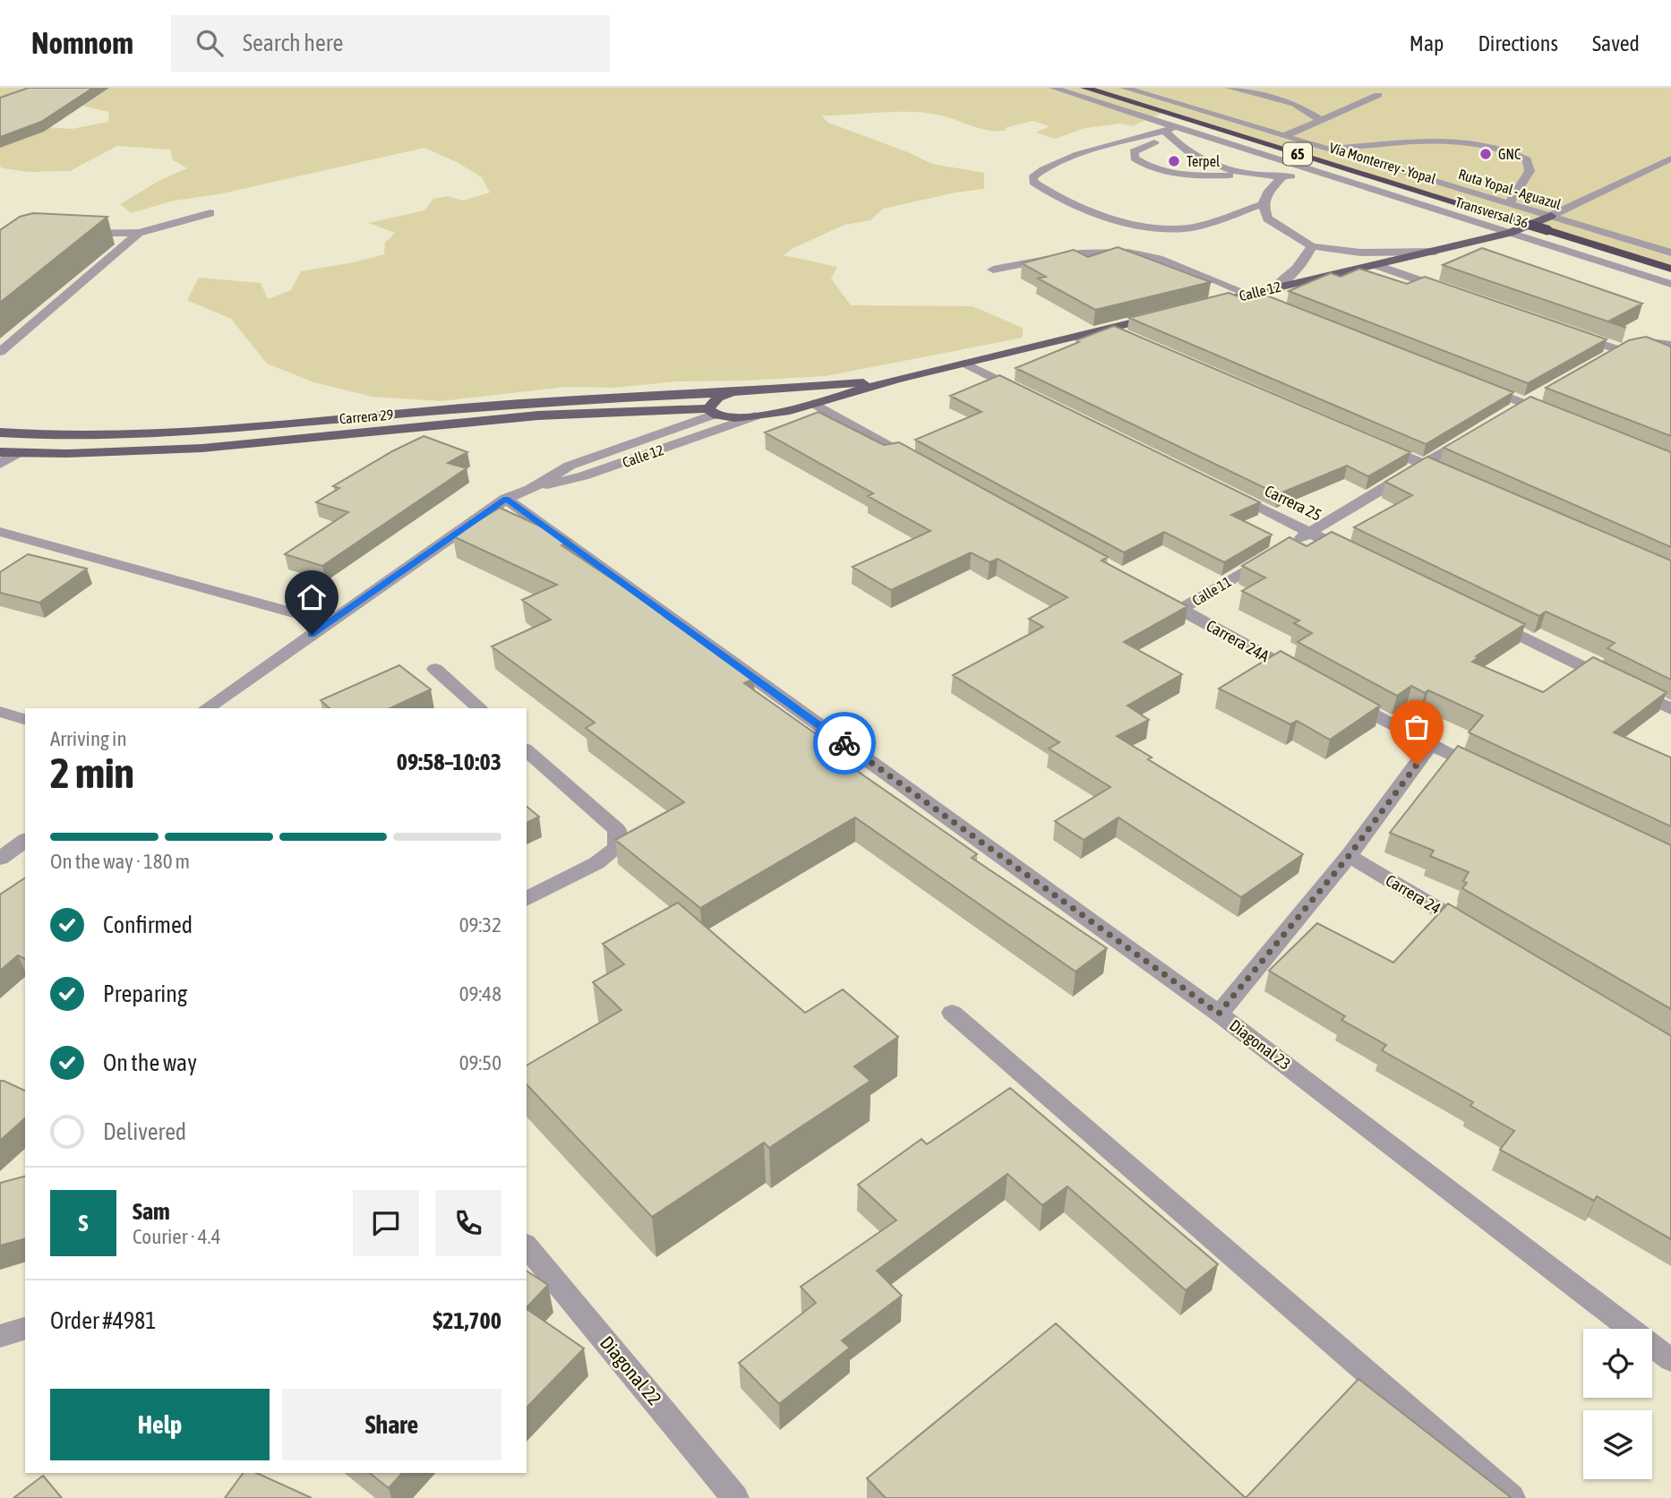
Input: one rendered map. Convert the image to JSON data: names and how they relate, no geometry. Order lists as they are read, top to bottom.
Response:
{
  "streets": {
    "highway": ["65", "Vía Monterrey - Yopal"],
    "main road": ["Calle 12", "Carrera 29"],
    "street": [
      "Ruta Yopal - Aguazul",
      "Transversal 36",
      "Carrera 25",
      "Calle 11",
      "Carrera 24A",
      "Carrera 24",
      "Diagonal 23",
      "Diagonal 22"
    ]
  },
  "crossings": [
    ["Ruta Yopal - Aguazul", "Transversal 36"],
    ["Ruta Yopal - Aguazul", "Calle 12"],
    ["Transversal 36", "Calle 12"],
    ["Calle 12", "Carrera 29"],
    ["Calle 12", "Diagonal 23"],
    ["Calle 11", "Carrera 24A"]
  ],
  "places": ["GNC", "Terpel"],
  "page": {
    "header": "Nomnom",
    "search": "Search here",
    "nav": ["Map", "Directions", "Saved"],
    "heading": ["2 min", "Arriving in", "09:58–10:03"],
    "panel": [
      "Sam",
      "Courier · 4.4",
      "Order #4981",
      "$21,700"
    ],
    "bar": "On the way · 180 m",
    "list": [
      ["Confirmed", "09:32"],
      ["Preparing", "09:48"],
      ["On the way", "09:50"],
      "Delivered"
    ],
    "round": "S",
    "buttons": ["Help", "Share"]
  }
}
